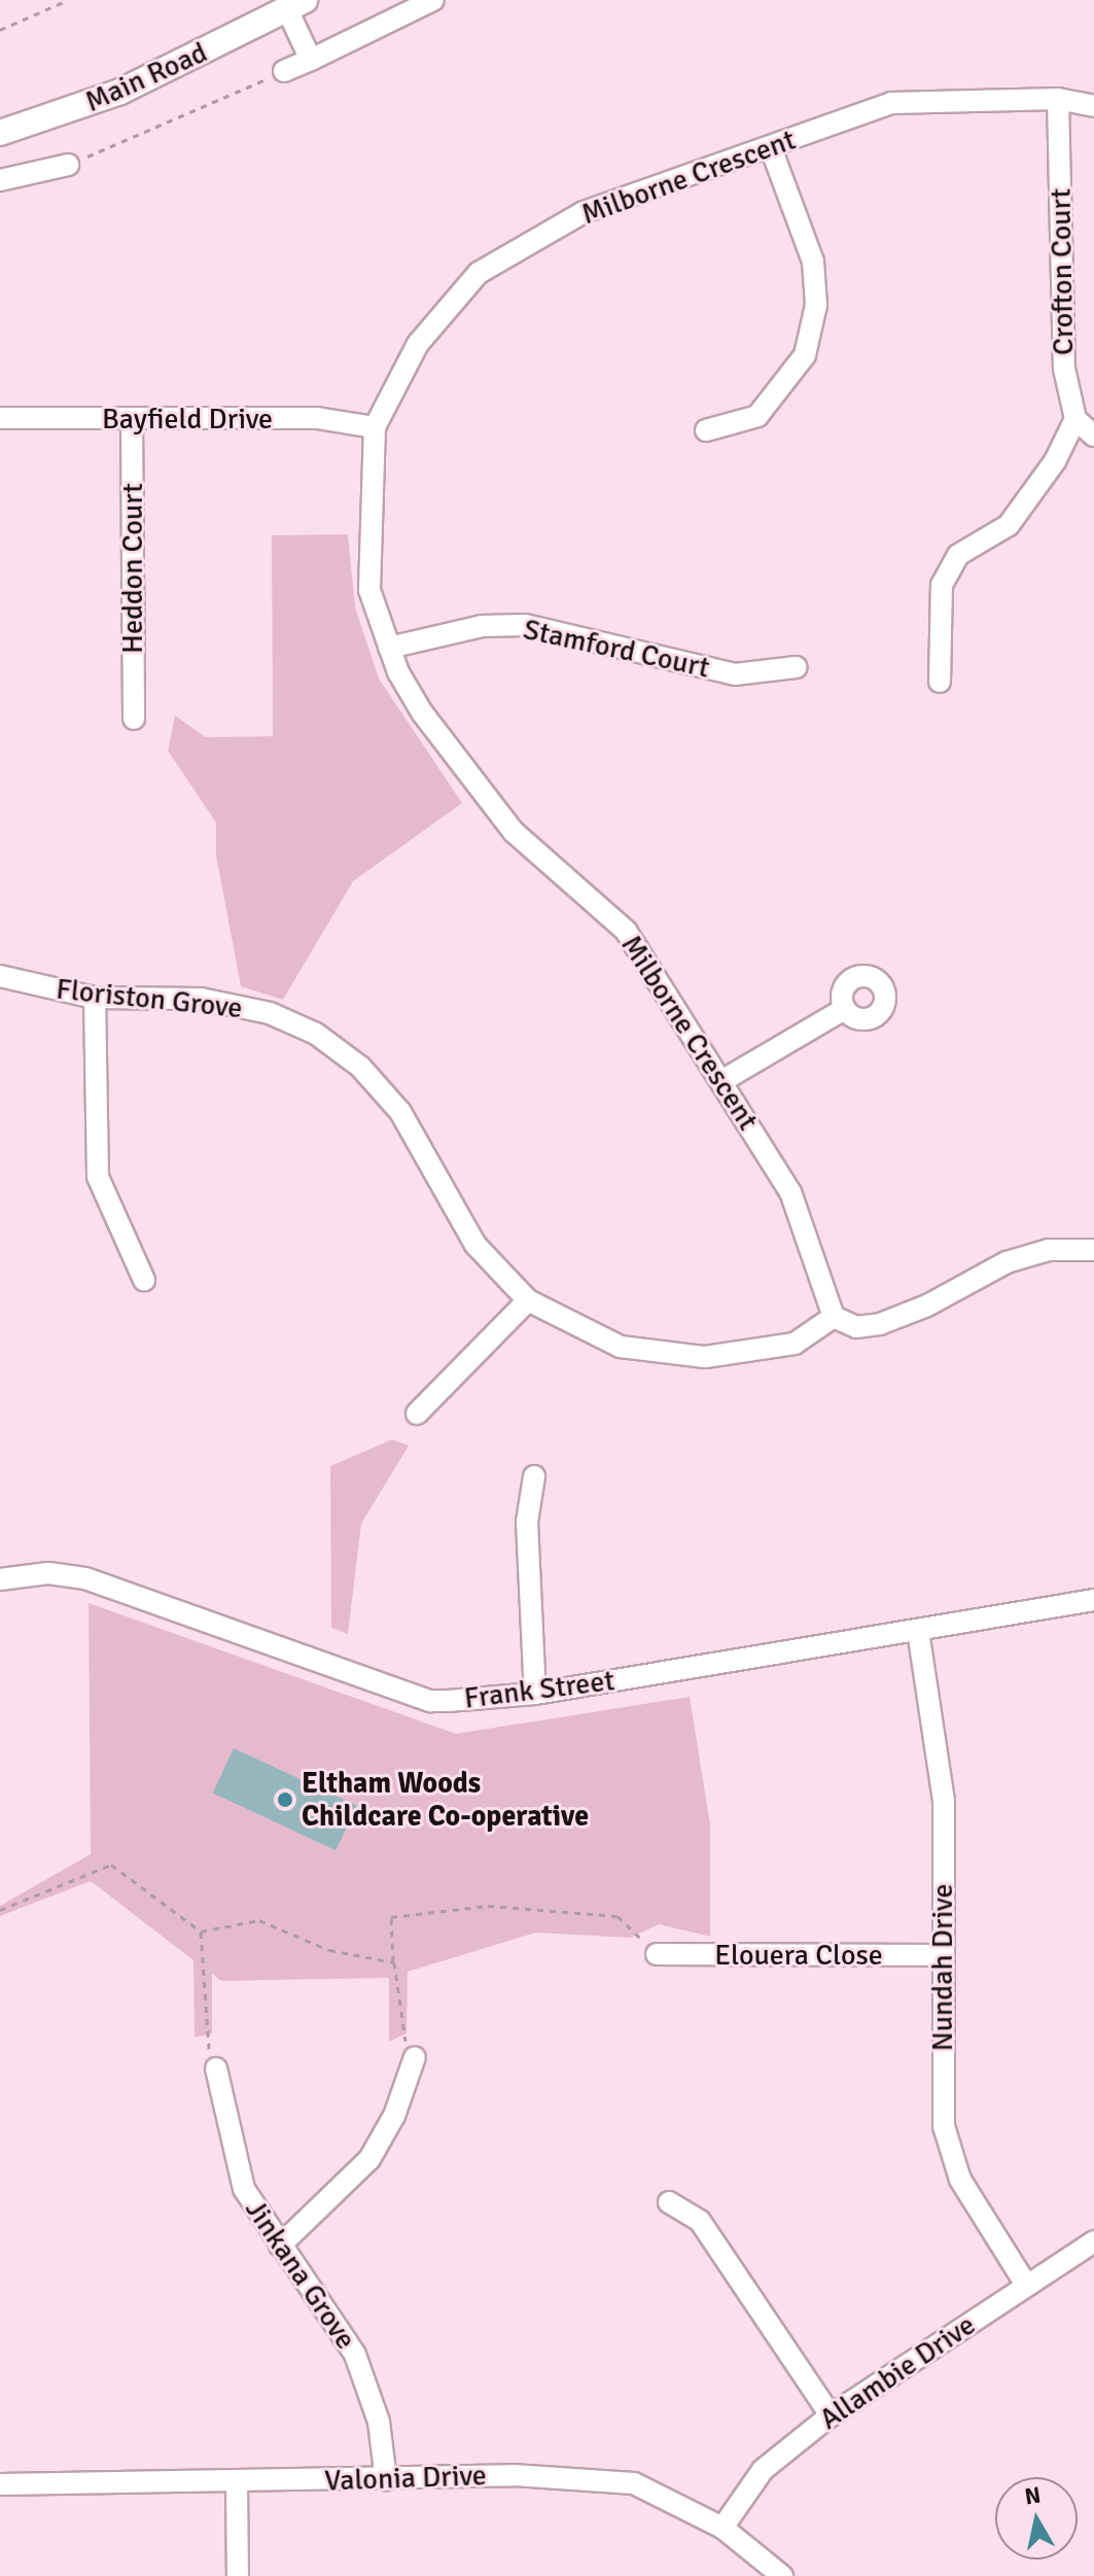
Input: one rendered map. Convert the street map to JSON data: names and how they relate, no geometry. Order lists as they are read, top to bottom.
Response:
{
  "streets": {
    "main road": ["Main Road"],
    "street": [
      "Milborne Crescent",
      "Crofton Court",
      "Bayfield Drive",
      "Heddon Court",
      "Stamford Court",
      "Floriston Grove",
      "Frank Street",
      "Elouera Close",
      "Nundah Drive",
      "Jinkana Grove",
      "Allambie Drive",
      "Valonia Drive"
    ]
  },
  "crossings": [
    ["Milborne Crescent", "Crofton Court"],
    ["Milborne Crescent", "Bayfield Drive"],
    ["Milborne Crescent", "Stamford Court"],
    ["Milborne Crescent", "Floriston Grove"],
    ["Bayfield Drive", "Heddon Court"],
    ["Frank Street", "Nundah Drive"],
    ["Elouera Close", "Nundah Drive"],
    ["Nundah Drive", "Allambie Drive"],
    ["Jinkana Grove", "Valonia Drive"],
    ["Allambie Drive", "Valonia Drive"]
  ],
  "places": ["Eltham Woods Childcare Co-operative"],
  "north": "top"
}
